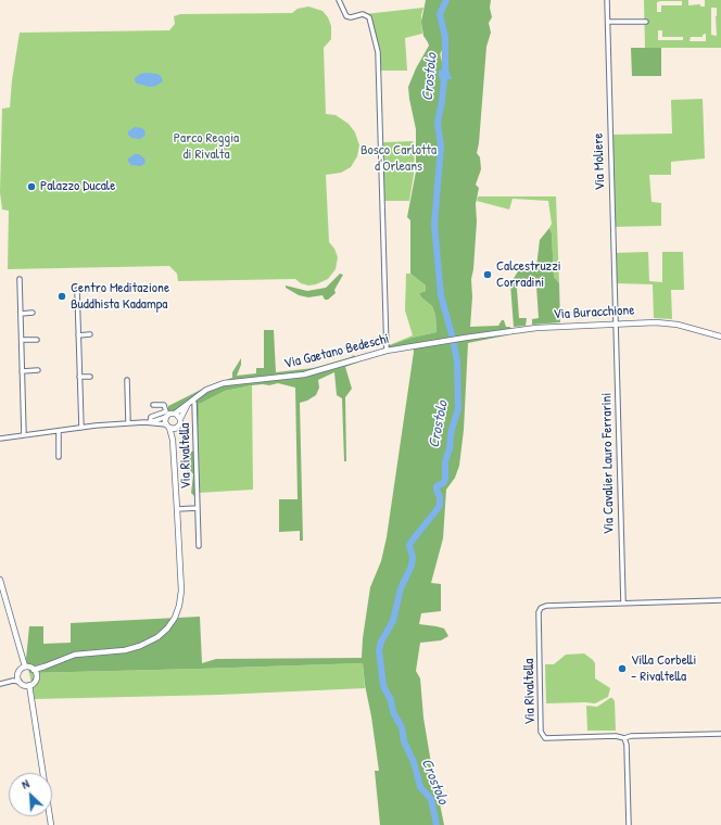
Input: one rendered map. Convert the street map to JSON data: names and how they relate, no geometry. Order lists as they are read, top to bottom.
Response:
{
  "streets": {
    "main road": ["Via Buracchione", "Via Gaetano Bedeschi"],
    "street": ["Via Moliere", "Via Rivaltella", "Via Cavalier Lauro Ferrarini"]
  },
  "crossings": [
    ["Via Moliere", "Via Buracchione"],
    ["Via Moliere", "Via Cavalier Lauro Ferrarini"],
    ["Via Buracchione", "Via Gaetano Bedeschi"],
    ["Via Buracchione", "Via Cavalier Lauro Ferrarini"],
    ["Via Gaetano Bedeschi", "Via Rivaltella"],
    ["Via Rivaltella", "Via Cavalier Lauro Ferrarini"]
  ],
  "water": ["Crostolo"],
  "parks": ["Parco Reggia di Rivalta", "Bosco Carlotta d'Orleans"],
  "places": [
    "Palazzo Ducale",
    "Calcestruzzi Corradini",
    "Centro Meditazione Buddhista Kadampa",
    "Villa Corbelli - Rivaltella"
  ],
  "north": "top left"
}
